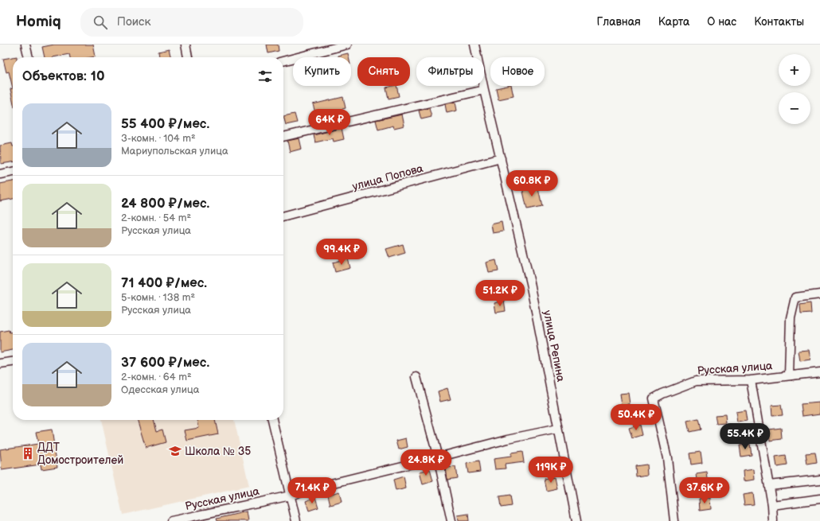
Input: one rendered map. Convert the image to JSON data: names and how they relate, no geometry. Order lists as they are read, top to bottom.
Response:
{
  "streets": {
    "street": ["улица Попова", "улица Репина", "Русская улица"]
  },
  "crossings": [
    ["улица Попова", "улица Репина"],
    ["улица Репина", "Русская улица"]
  ],
  "places": {
    "school or university": ["Школа № 35"],
    "building": ["ДДТ Домостроителей"]
  },
  "page": {
    "header": "Homiq",
    "search": "Поиск",
    "nav": [
      "Главная",
      "Карта",
      "О нас",
      "Контакты"
    ],
    "map_buttons": ["+", "−"],
    "chip": [
      "Купить",
      "Снять",
      "Фильтры",
      "Новое"
    ],
    "heading": "Объектов: 10",
    "list": [
      {
        "name": "55 400 ₽/мес.",
        "note": "3-комн. · 104 m² · Мариупольская улица"
      },
      {
        "name": "24 800 ₽/мес.",
        "note": "2-комн. · 54 m² · Русская улица"
      },
      {
        "name": "71 400 ₽/мес.",
        "note": "5-комн. · 138 m² · Русская улица"
      },
      {
        "name": "37 600 ₽/мес.",
        "note": "2-комн. · 64 m² · Одесская улица"
      }
    ],
    "price": [
      "64K ₽",
      "60.8K ₽",
      "99.4K ₽",
      "51.2K ₽",
      "50.4K ₽",
      "55.4K ₽",
      "24.8K ₽",
      "119K ₽",
      "71.4K ₽",
      "37.6K ₽"
    ]
  }
}
